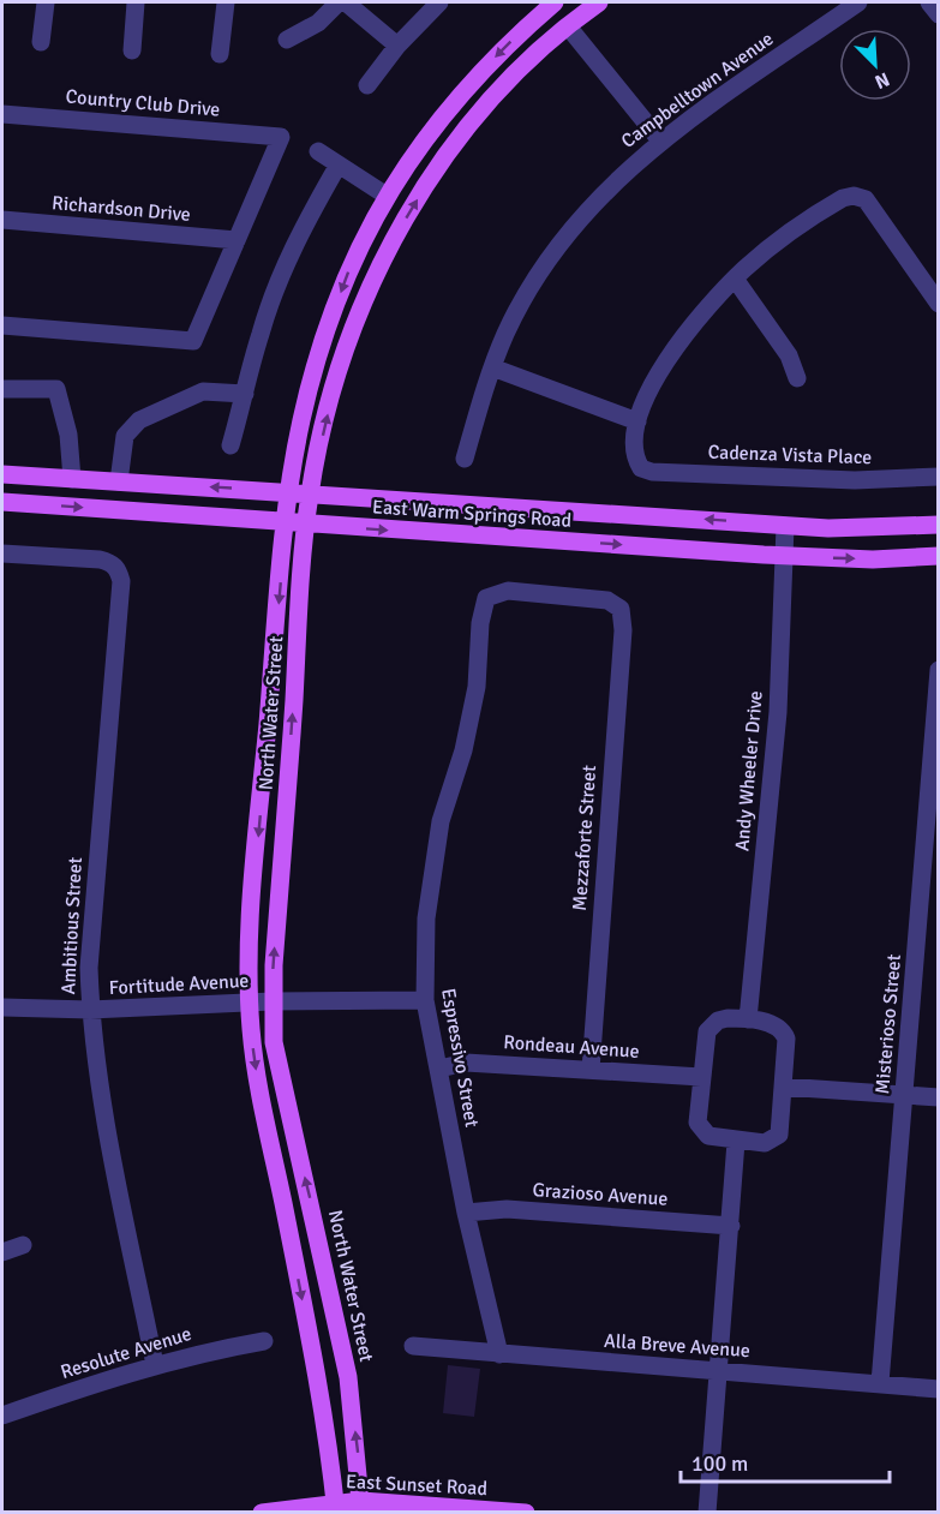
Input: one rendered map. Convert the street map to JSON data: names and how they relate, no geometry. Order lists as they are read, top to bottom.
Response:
{
  "streets": {
    "main road": ["East Warm Springs Road", "North Water Street", "East Sunset Road"],
    "street": [
      "Campbelltown Avenue",
      "Country Club Drive",
      "Richardson Drive",
      "Cadenza Vista Place",
      "Andy Wheeler Drive",
      "Mezzaforte Street",
      "Ambitious Street",
      "Fortitude Avenue",
      "Misterioso Street",
      "Rondeau Avenue",
      "Espressivo Street",
      "Grazioso Avenue",
      "Alla Breve Avenue",
      "Resolute Avenue"
    ]
  },
  "crossings": [
    ["Country Club Drive", "Richardson Drive"],
    ["East Warm Springs Road", "North Water Street"],
    ["East Warm Springs Road", "Andy Wheeler Drive"],
    ["North Water Street", "Fortitude Avenue"],
    ["North Water Street", "East Sunset Road"],
    ["Andy Wheeler Drive", "Rondeau Avenue"],
    ["Mezzaforte Street", "Rondeau Avenue"],
    ["Mezzaforte Street", "Espressivo Street"],
    ["Ambitious Street", "Fortitude Avenue"],
    ["Ambitious Street", "Resolute Avenue"],
    ["Fortitude Avenue", "Espressivo Street"],
    ["Misterioso Street", "Alla Breve Avenue"],
    ["Rondeau Avenue", "Espressivo Street"],
    ["Espressivo Street", "Grazioso Avenue"],
    ["Espressivo Street", "Alla Breve Avenue"]
  ],
  "scale_bar": "100 m",
  "north": "bottom right"
}
